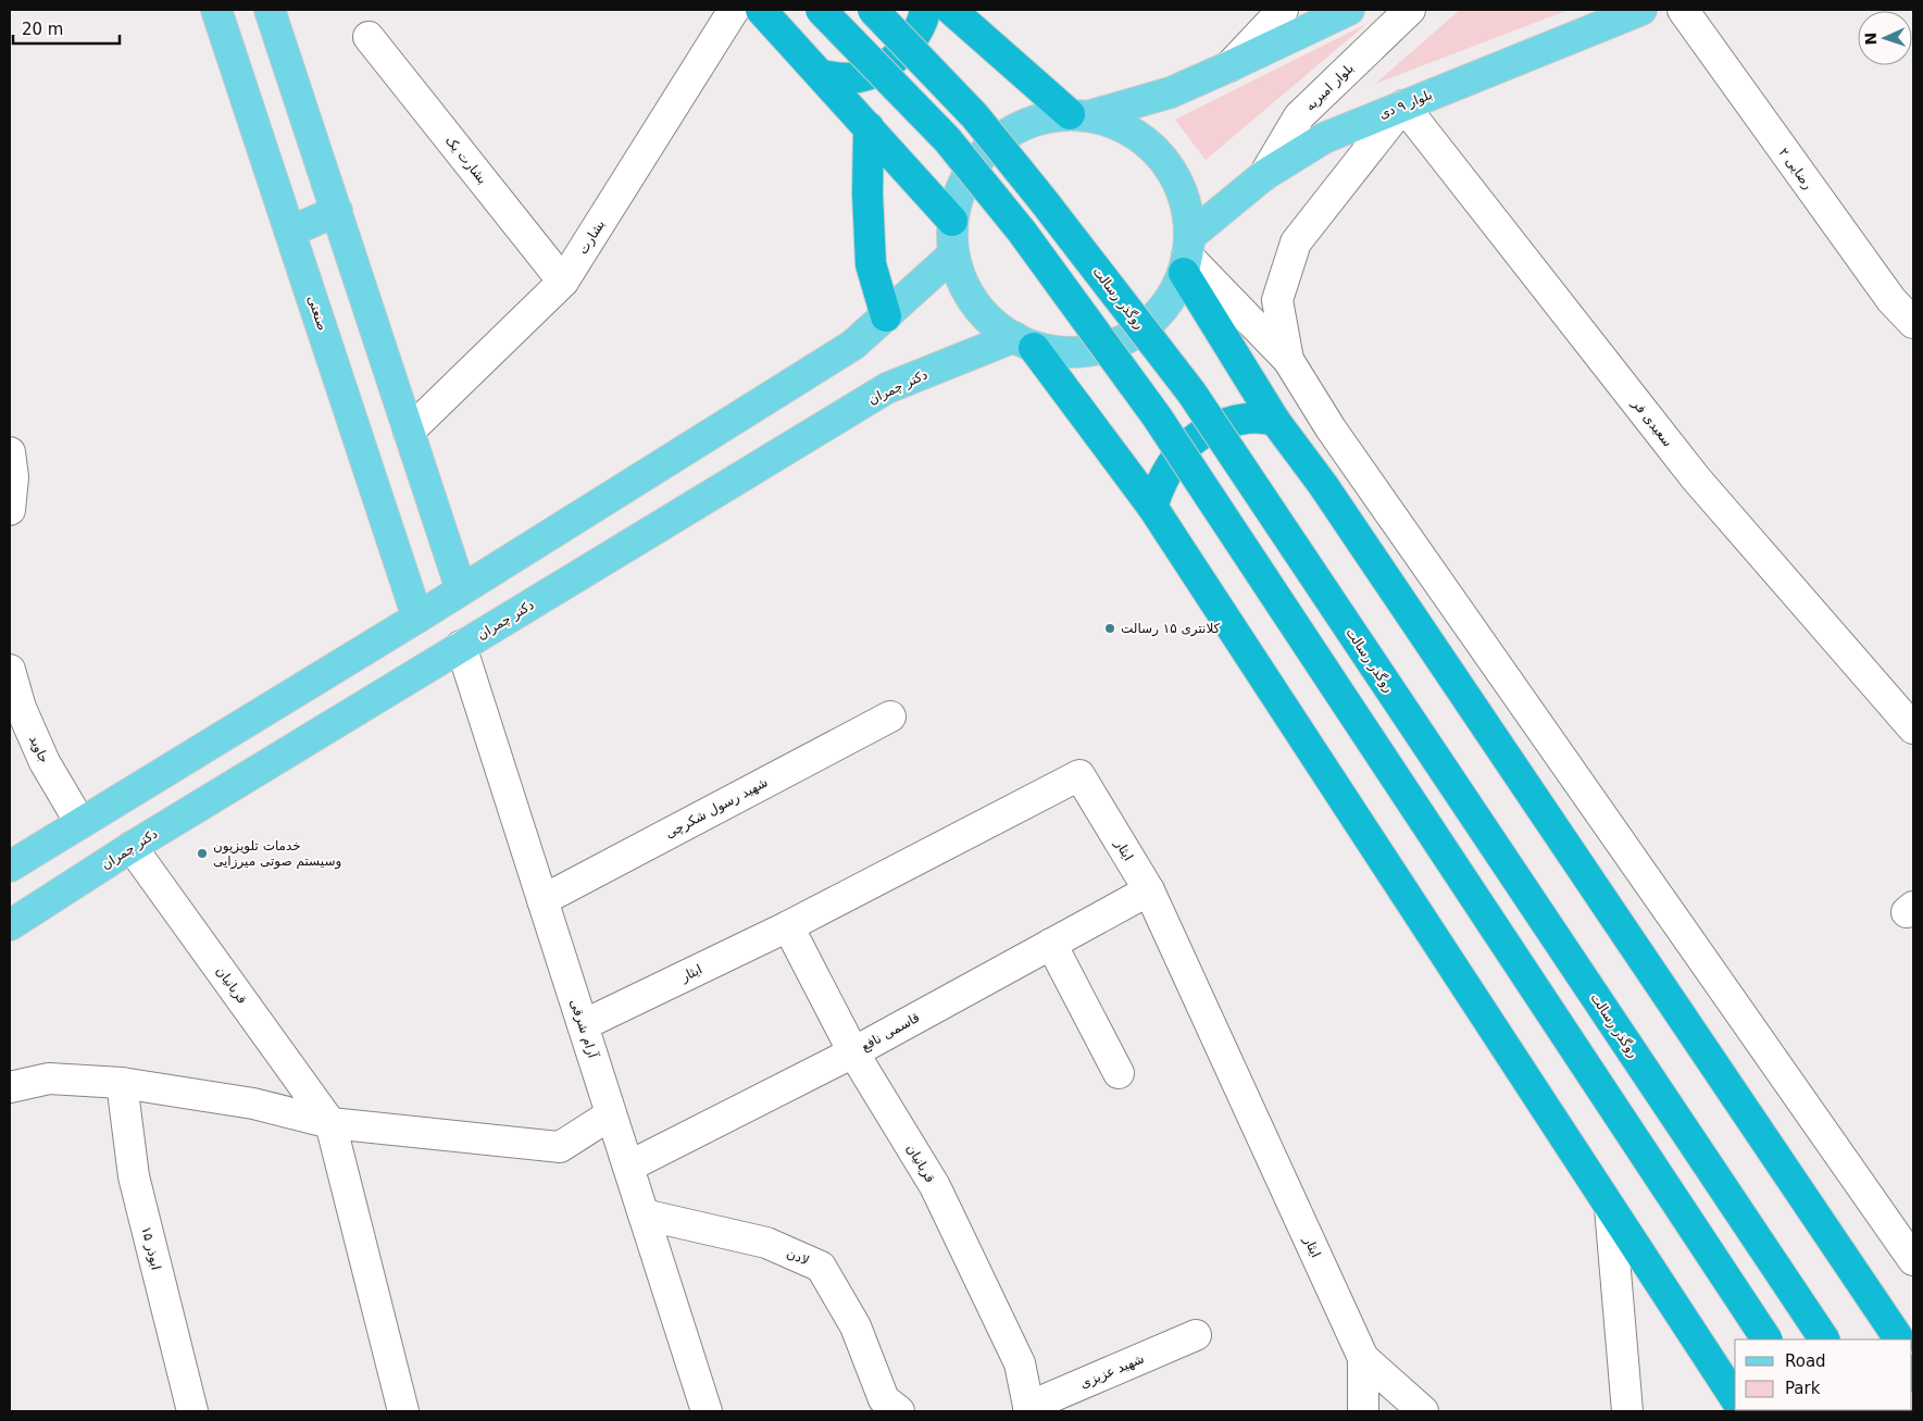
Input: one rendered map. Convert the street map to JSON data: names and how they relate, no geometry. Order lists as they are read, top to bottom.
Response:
{
  "streets": {
    "highway": ["روگذر رسالت"],
    "main road": ["بلوار ۹ دی", "صنعتی", "دکتر چمران"],
    "street": [
      "بلوار امیریه",
      "بشارت یک",
      "رضایی ۲",
      "بشارت",
      "سعیدی فر",
      "جاوید",
      "شهید رسول شکرچی",
      "ایثار",
      "قربانیان",
      "آرام شرقی",
      "قاسمی نافع",
      "ابوذر ۱۵",
      "لادن",
      "شهید عزیزی"
    ]
  },
  "crossings": [
    ["بلوار امیریه", "بلوار ۹ دی"],
    ["بلوار ۹ دی", "سعیدی فر"],
    ["بشارت یک", "بشارت"],
    ["دکتر چمران", "قربانیان"],
    ["دکتر چمران", "آرام شرقی"],
    ["شهید رسول شکرچی", "آرام شرقی"],
    ["ایثار", "قربانیان"],
    ["ایثار", "آرام شرقی"],
    ["ایثار", "قاسمی نافع"],
    ["قربانیان", "قاسمی نافع"],
    ["قربانیان", "شهید عزیزی"],
    ["آرام شرقی", "قاسمی نافع"],
    ["آرام شرقی", "لادن"]
  ],
  "places": ["کلانتری ۱۵ رسالت", "خدمات تلویزیون وسیستم صوتی میرزایی"],
  "legend": ["Road", "Park"],
  "scale_bar": "20 m",
  "north": "left"
}
